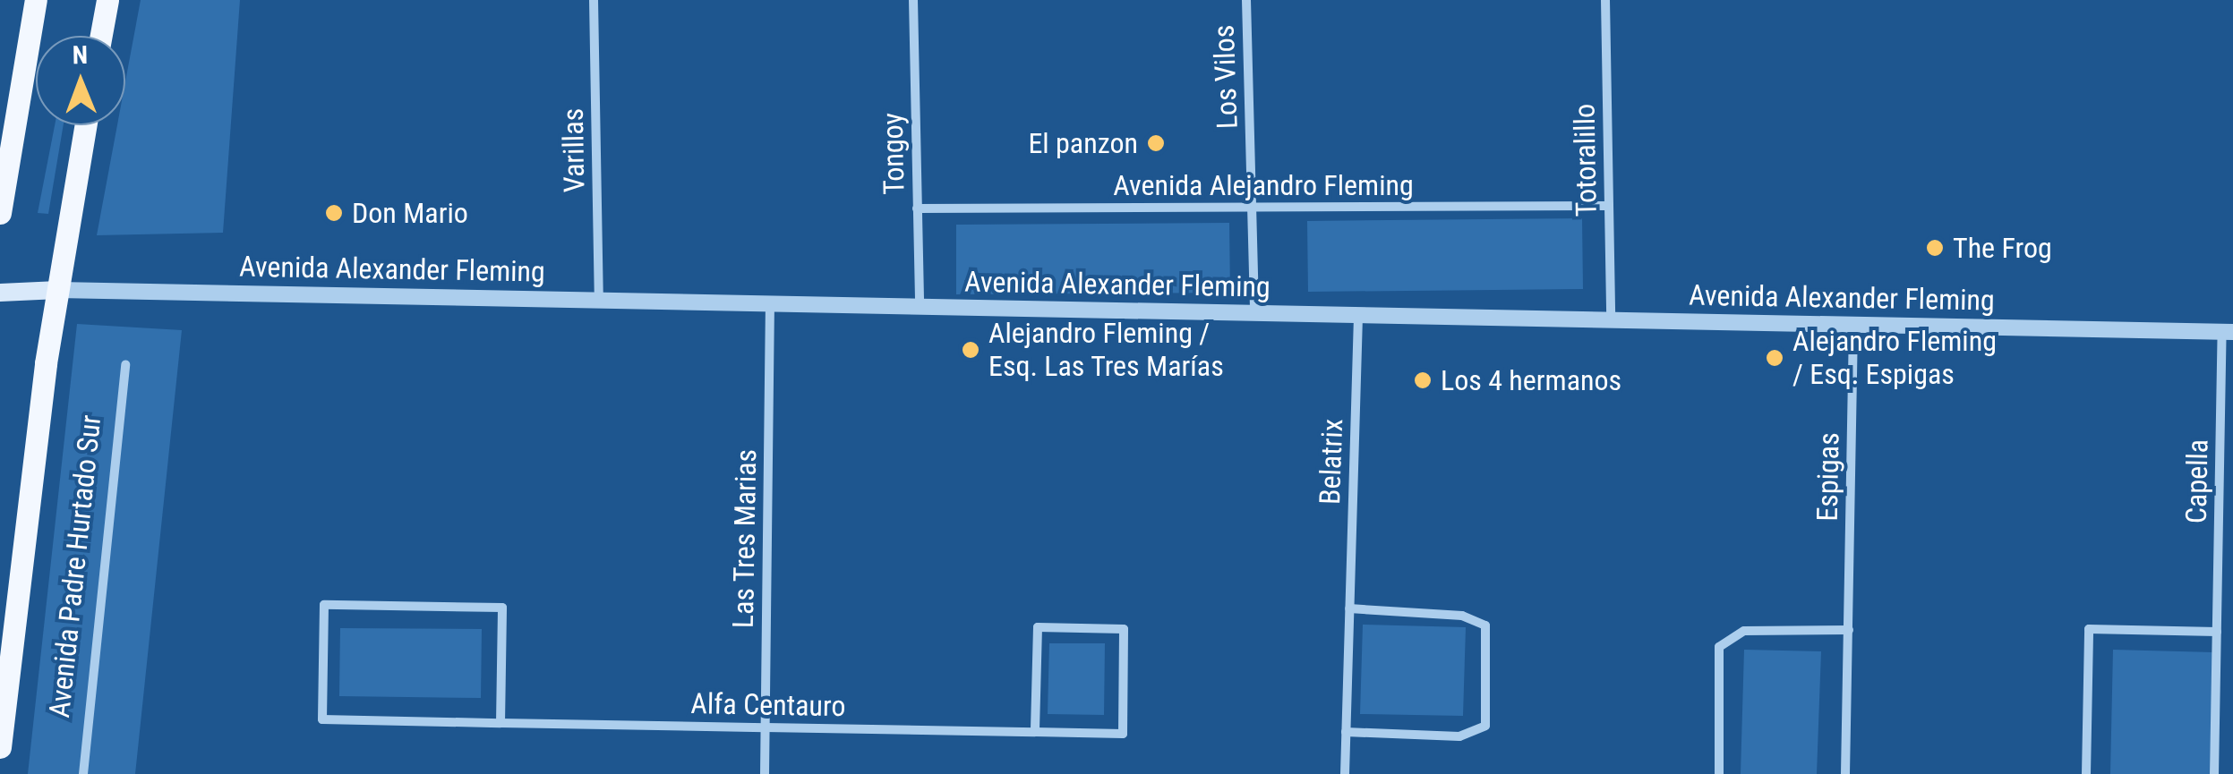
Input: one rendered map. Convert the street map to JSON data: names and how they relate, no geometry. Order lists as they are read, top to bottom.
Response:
{
  "streets": {
    "main road": ["Avenida Alexander Fleming", "Avenida Padre Hurtado Sur"],
    "street": [
      "Los Vilos",
      "Varillas",
      "Tongoy",
      "Totoralillo",
      "Avenida Alejandro Fleming",
      "Belatrix",
      "Espigas",
      "Capella",
      "Las Tres Marias",
      "Alfa Centauro"
    ]
  },
  "crossings": [
    ["Los Vilos", "Avenida Alejandro Fleming"],
    ["Los Vilos", "Avenida Alexander Fleming"],
    ["Varillas", "Avenida Alexander Fleming"],
    ["Tongoy", "Avenida Alejandro Fleming"],
    ["Tongoy", "Avenida Alexander Fleming"],
    ["Totoralillo", "Avenida Alejandro Fleming"],
    ["Totoralillo", "Avenida Alexander Fleming"],
    ["Avenida Alexander Fleming", "Belatrix"],
    ["Avenida Alexander Fleming", "Espigas"],
    ["Avenida Alexander Fleming", "Capella"],
    ["Avenida Alexander Fleming", "Las Tres Marias"],
    ["Avenida Alexander Fleming", "Avenida Padre Hurtado Sur"],
    ["Las Tres Marias", "Alfa Centauro"]
  ],
  "places": [
    "El panzon",
    "Don Mario",
    "The Frog",
    "Alejandro Fleming / Esq. Las Tres Marías",
    "Alejandro Fleming / Esq. Espigas",
    "Los 4 hermanos"
  ],
  "north": "top"
}
